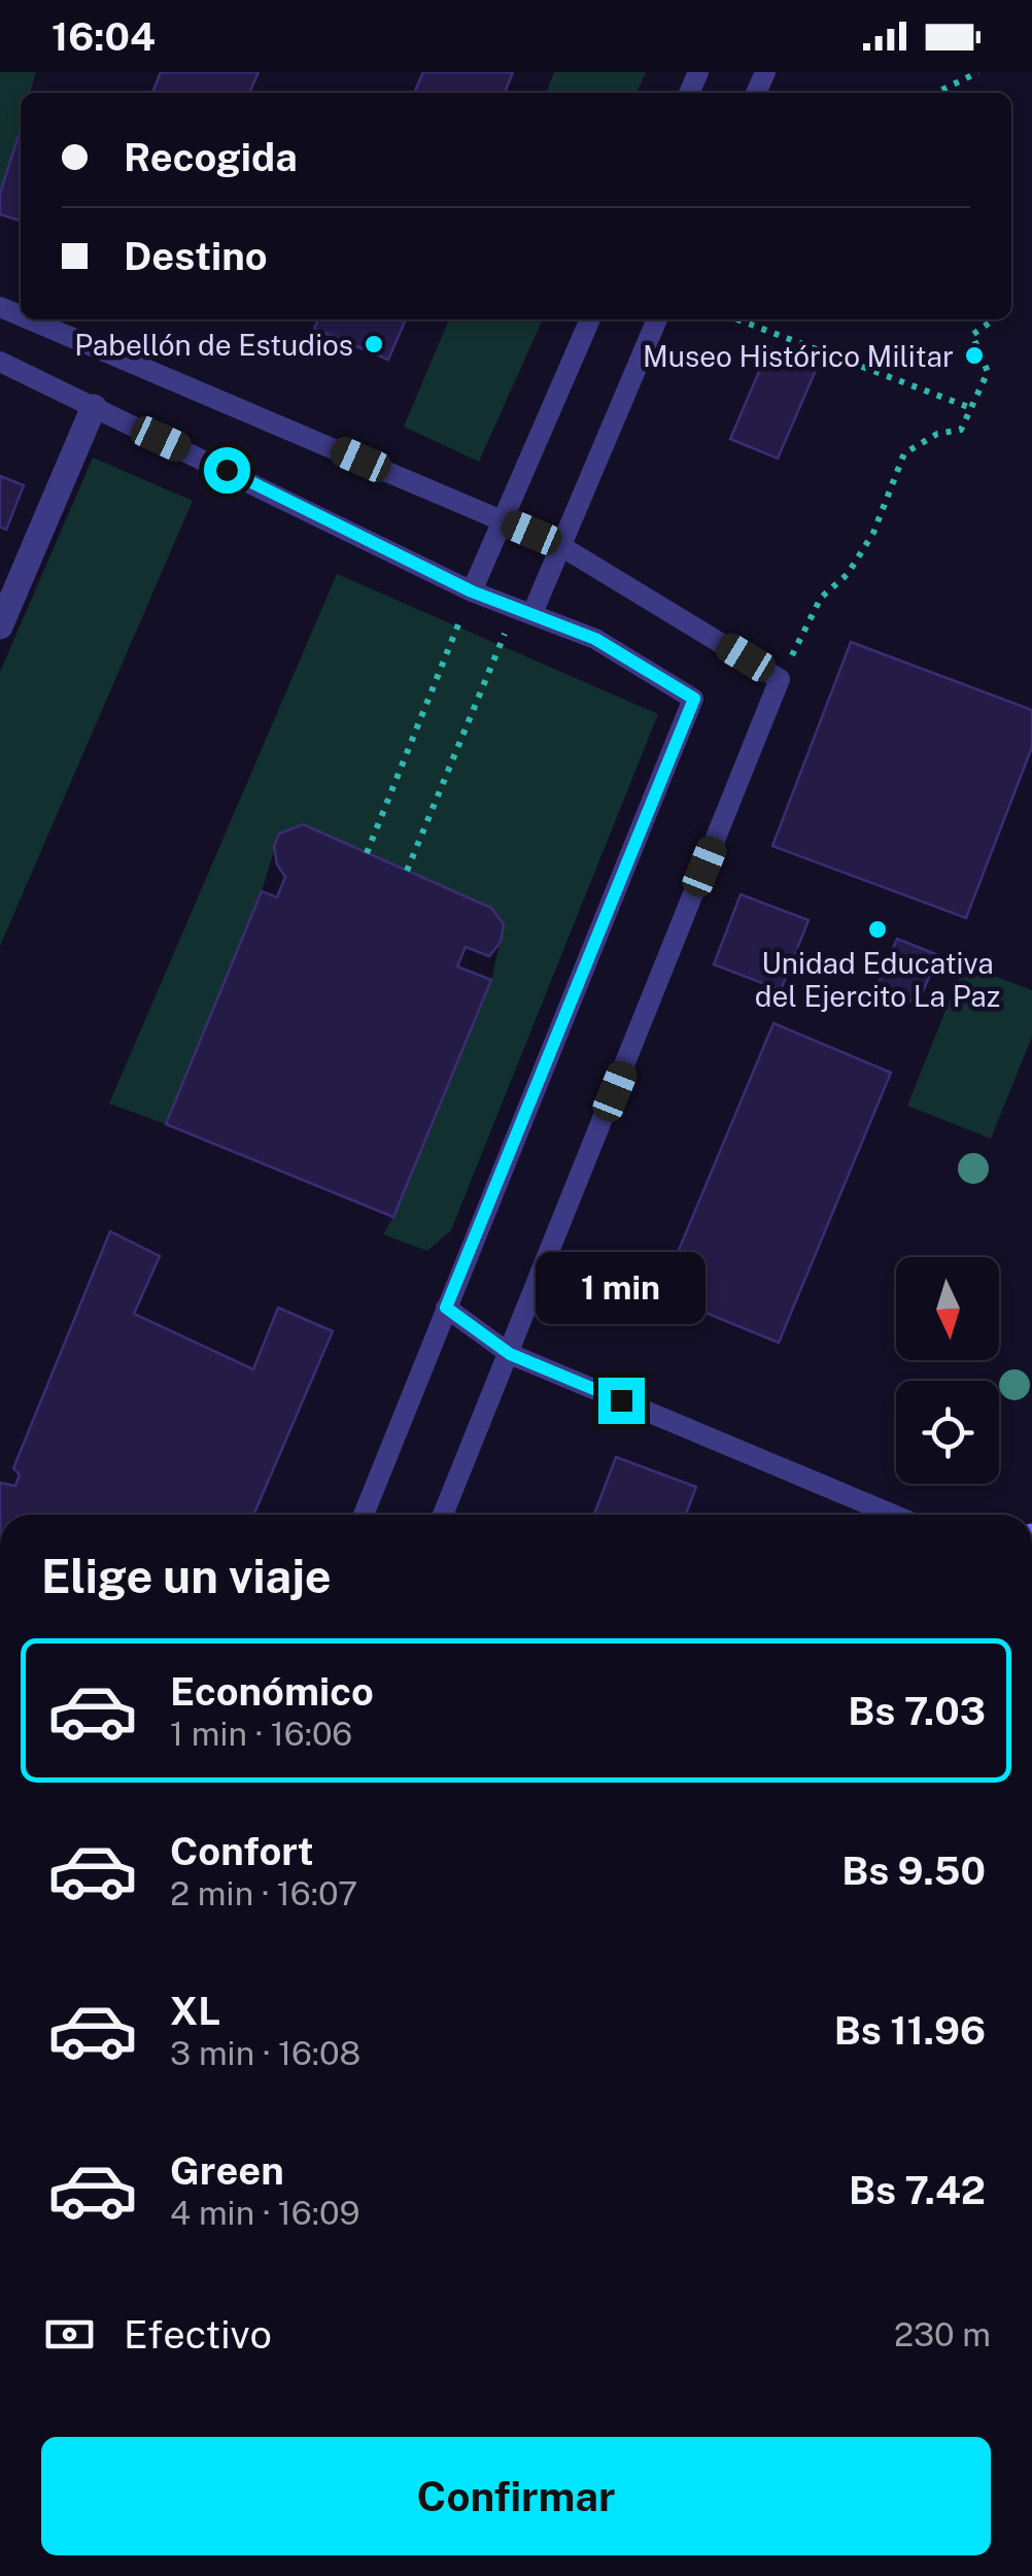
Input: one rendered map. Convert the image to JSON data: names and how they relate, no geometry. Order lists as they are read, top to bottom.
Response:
{
  "places": ["Pabellón de Estudios", "Museo Histórico Militar", "Unidad Educativa del Ejercito La Paz"],
  "north": "bottom",
  "page": {
    "status": "16:04",
    "banner": ["Recogida", "Destino"],
    "bubble": "1 min",
    "heading": "Elige un viaje",
    "list": [
      {
        "name": "Económico",
        "note": "1 min · 16:06",
        "value": "Bs 7.03"
      },
      {
        "name": "Confort",
        "note": "2 min · 16:07",
        "value": "Bs 9.50"
      },
      {
        "name": "XL",
        "note": "3 min · 16:08",
        "value": "Bs 11.96"
      },
      {
        "name": "Green",
        "note": "4 min · 16:09",
        "value": "Bs 7.42"
      }
    ],
    "pay": ["Efectivo", "230 m"],
    "buttons": "Confirmar"
  }
}
